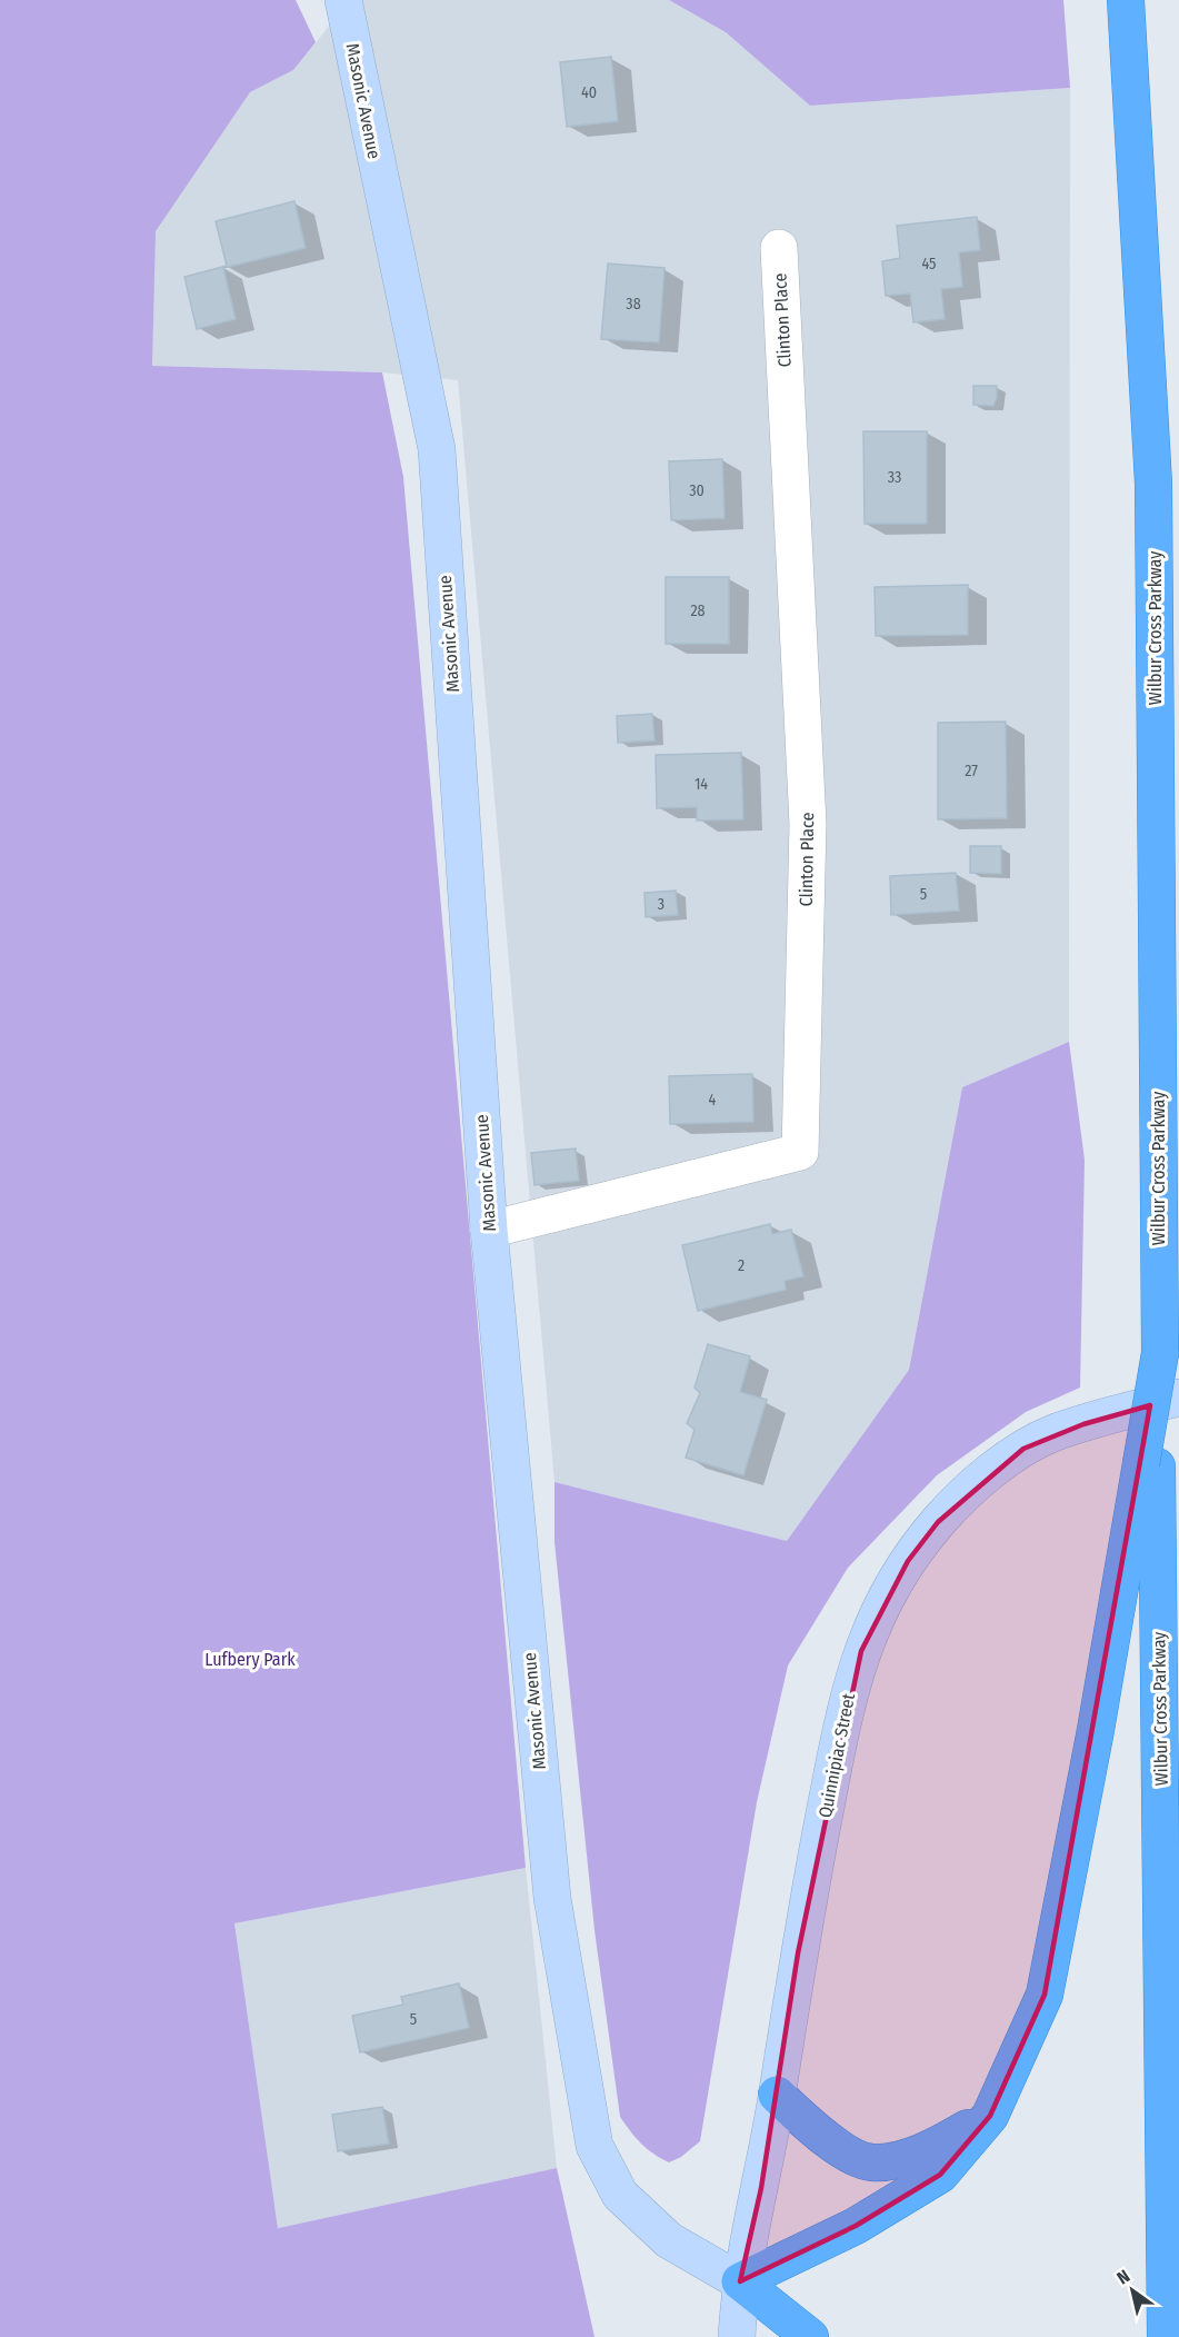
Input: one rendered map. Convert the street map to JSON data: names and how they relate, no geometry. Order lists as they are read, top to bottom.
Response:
{
  "streets": {
    "highway": ["Wilbur Cross Parkway"],
    "main road": ["Masonic Avenue", "Quinnipiac Street"],
    "street": ["Clinton Place"]
  },
  "crossings": [
    ["Masonic Avenue", "Clinton Place"],
    ["Masonic Avenue", "Quinnipiac Street"]
  ],
  "parks": ["Lufbery Park"],
  "house_numbers": [
    "40",
    "45",
    "38",
    "33",
    "30",
    "28",
    "27",
    "14",
    "5",
    "3",
    "4",
    "2",
    "5"
  ],
  "north": "top left"
}
